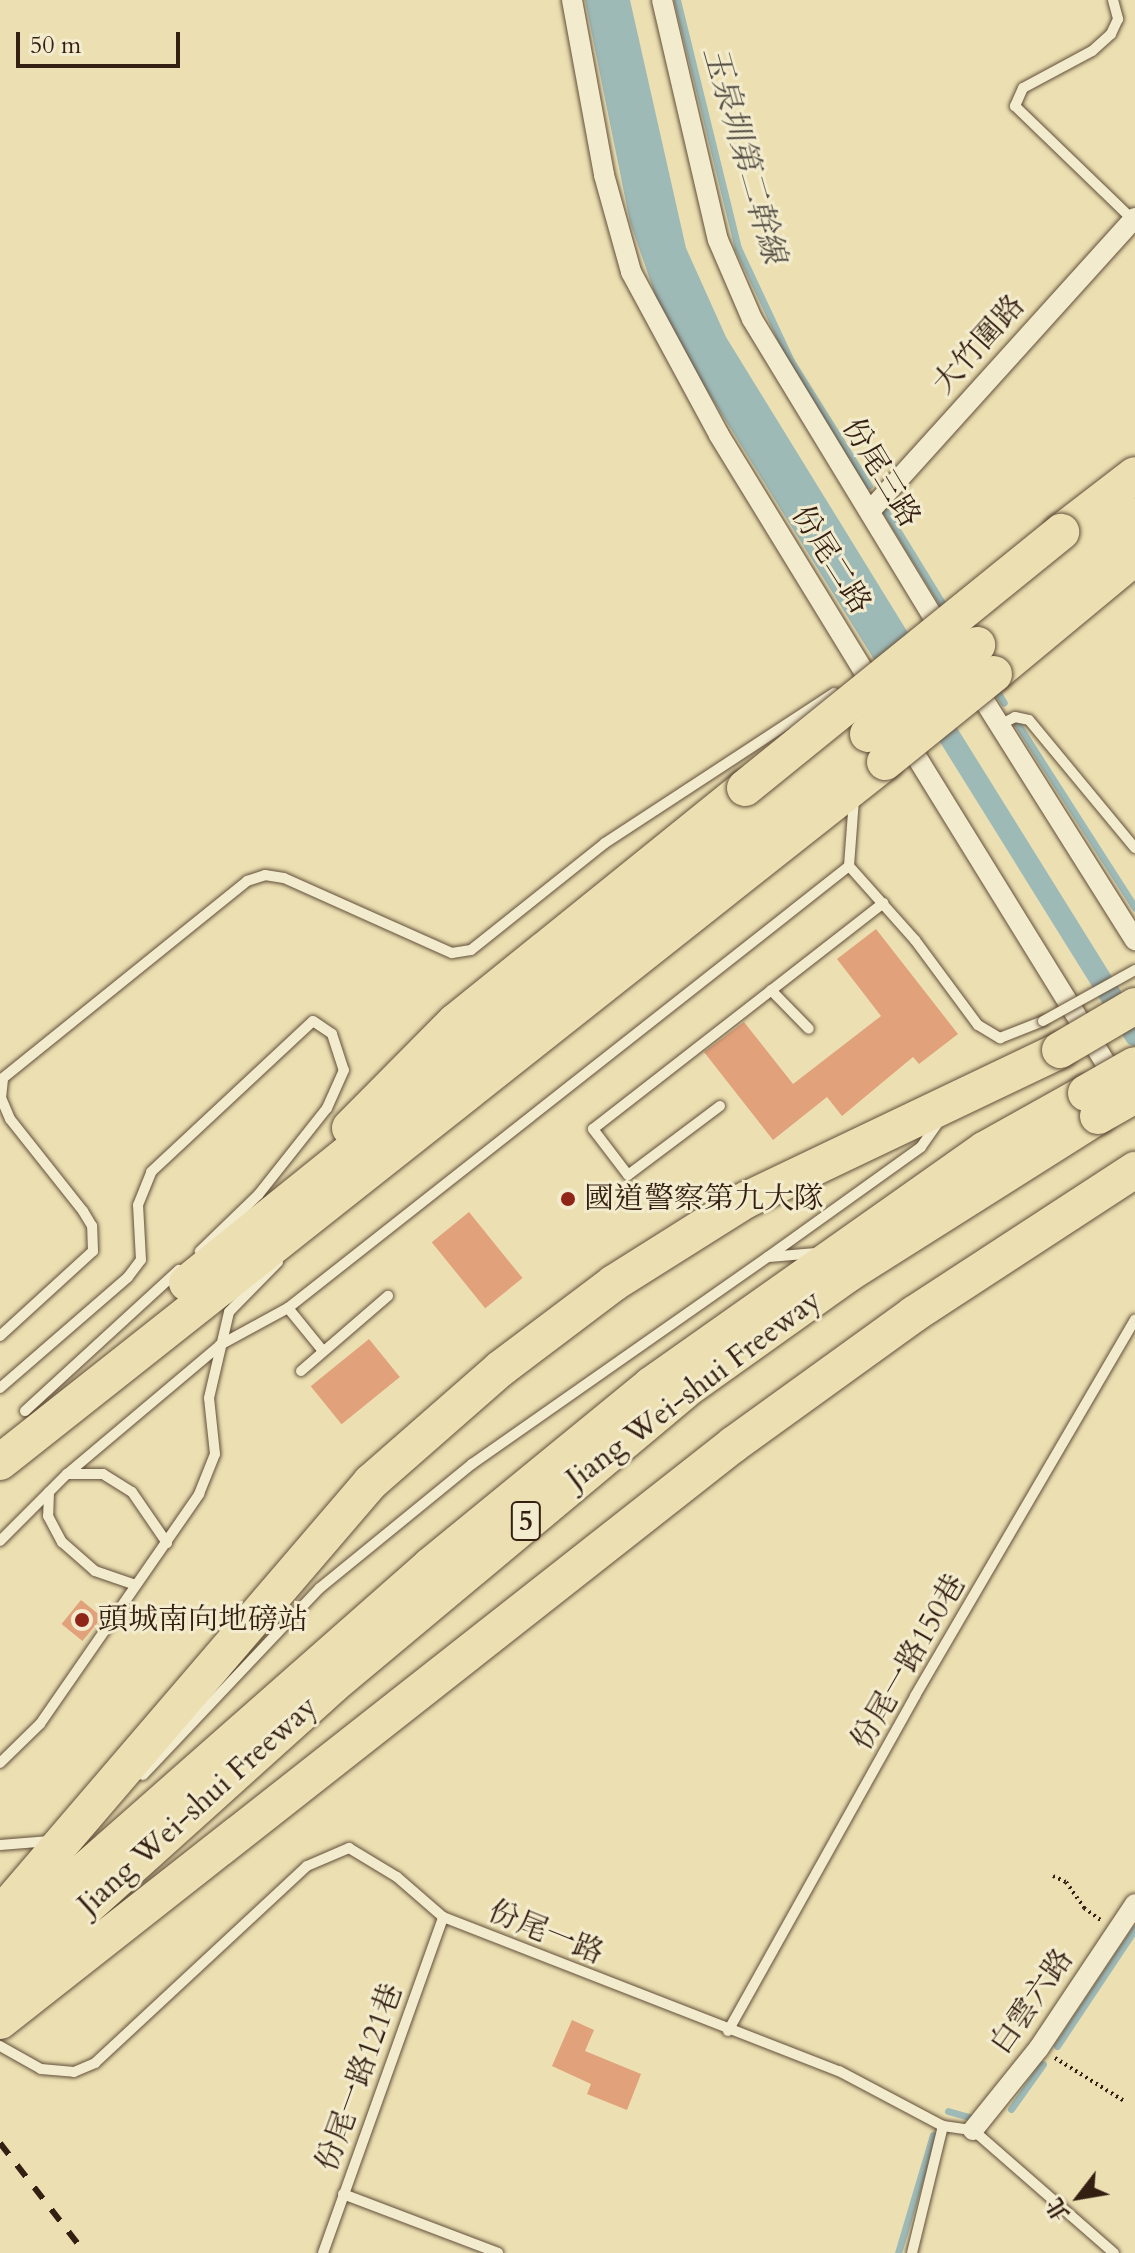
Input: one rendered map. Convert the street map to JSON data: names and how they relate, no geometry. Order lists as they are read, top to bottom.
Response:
{
  "streets": {
    "highway": ["Jiang Wei-shui Freeway", "5"],
    "street": [
      "大竹圍路",
      "份尾三路",
      "份尾二路",
      "白雲六路"
    ],
    "lane": ["份尾一路150巷", "份尾一路", "份尾一路121巷"]
  },
  "crossings": [
    ["大竹圍路", "份尾三路"],
    ["份尾一路150巷", "份尾一路"],
    ["份尾一路", "白雲六路"],
    ["份尾一路", "份尾一路121巷"]
  ],
  "water": ["玉泉圳第二幹線"],
  "places": ["國道警察第九大隊", "頭城南向地磅站"],
  "scale_bar": "50 m",
  "north": "bottom left"
}
